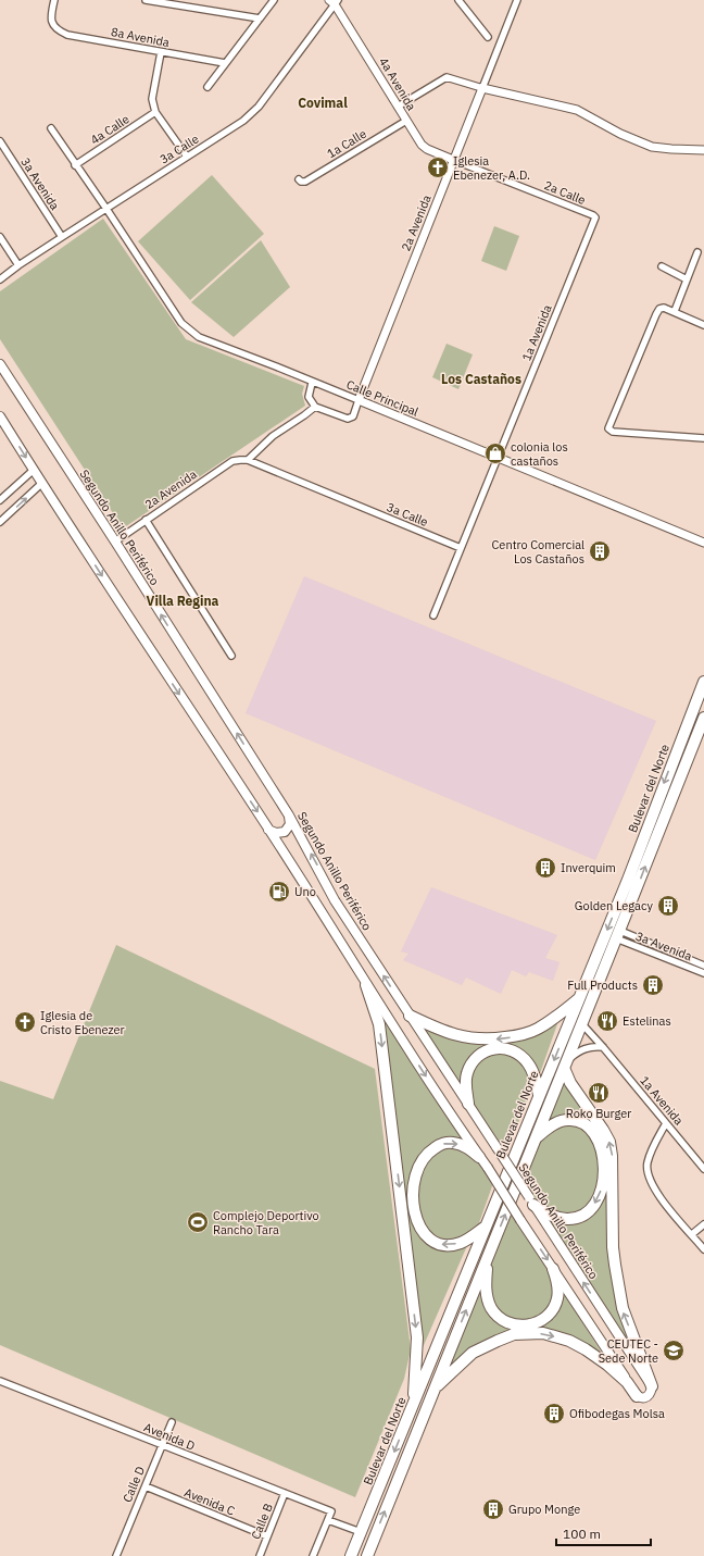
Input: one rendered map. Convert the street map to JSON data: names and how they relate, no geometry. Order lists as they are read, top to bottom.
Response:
{
  "streets": {
    "highway": ["Bulevar del Norte"],
    "main road": ["Segundo Anillo Periférico"],
    "street": [
      "8a Avenida",
      "4a Avenida",
      "4a Calle",
      "1a Calle",
      "3a Calle",
      "3a Avenida",
      "2a Calle",
      "2a Avenida",
      "1a Avenida",
      "Calle Principal",
      "Avenida D",
      "Calle D",
      "Avenida C",
      "Calle B"
    ]
  },
  "crossings": [
    ["4a Avenida", "1a Calle"],
    ["4a Avenida", "3a Calle"],
    ["4a Avenida", "2a Calle"],
    ["4a Avenida", "2a Avenida"],
    ["3a Calle", "3a Avenida"],
    ["3a Calle", "2a Avenida"],
    ["3a Calle", "1a Avenida"],
    ["3a Calle", "Calle Principal"],
    ["3a Avenida", "Bulevar del Norte"],
    ["2a Calle", "2a Avenida"],
    ["2a Calle", "1a Avenida"],
    ["2a Avenida", "Calle Principal"],
    ["2a Avenida", "Segundo Anillo Periférico"],
    ["1a Avenida", "Calle Principal"],
    ["1a Avenida", "Bulevar del Norte"],
    ["Avenida D", "Calle D"],
    ["Avenida D", "Calle B"],
    ["Calle D", "Avenida C"],
    ["Avenida C", "Calle B"]
  ],
  "districts": ["Covimal", "Los Castaños", "Villa Regina"],
  "places": {
    "church": ["Iglesia Ebenezer, A.D.", "Iglesia de Cristo Ebenezer"],
    "shop": ["colonia los castaños"],
    "building": [
      "Centro Comercial Los Castaños",
      "Inverquim",
      "Golden Legacy",
      "Full Products",
      "Ofibodegas Molsa",
      "Grupo Monge"
    ],
    "fuel station": ["Uno"],
    "restaurant": ["Estelinas", "Roko Burger"],
    "sports": ["Complejo Deportivo Rancho Tara"],
    "school or university": ["CEUTEC - Sede Norte"]
  },
  "scale_bar": "100 m"
}
